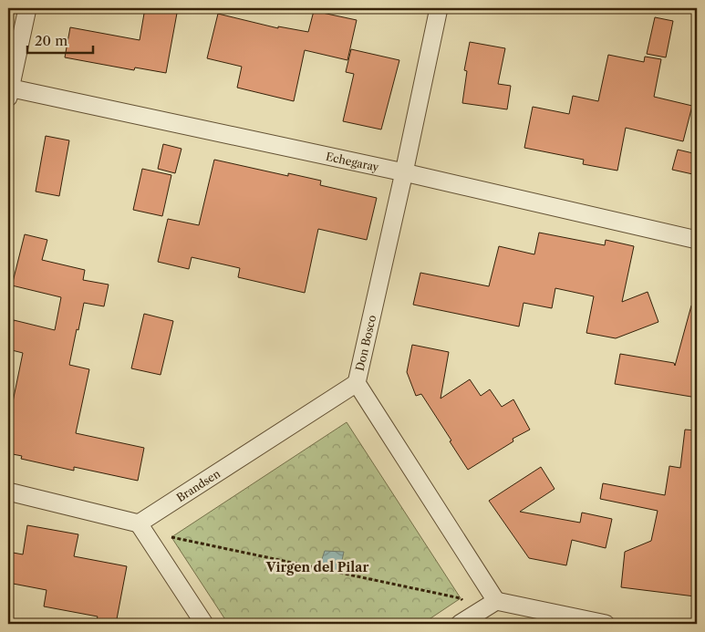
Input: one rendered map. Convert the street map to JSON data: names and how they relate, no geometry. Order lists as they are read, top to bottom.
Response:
{
  "streets": {
    "street": ["Echegaray", "Don Bosco", "Brandsen"]
  },
  "crossings": [
    ["Echegaray", "Don Bosco"],
    ["Don Bosco", "Brandsen"]
  ],
  "districts": ["Virgen del Pilar"],
  "scale_bar": "20 m"
}
